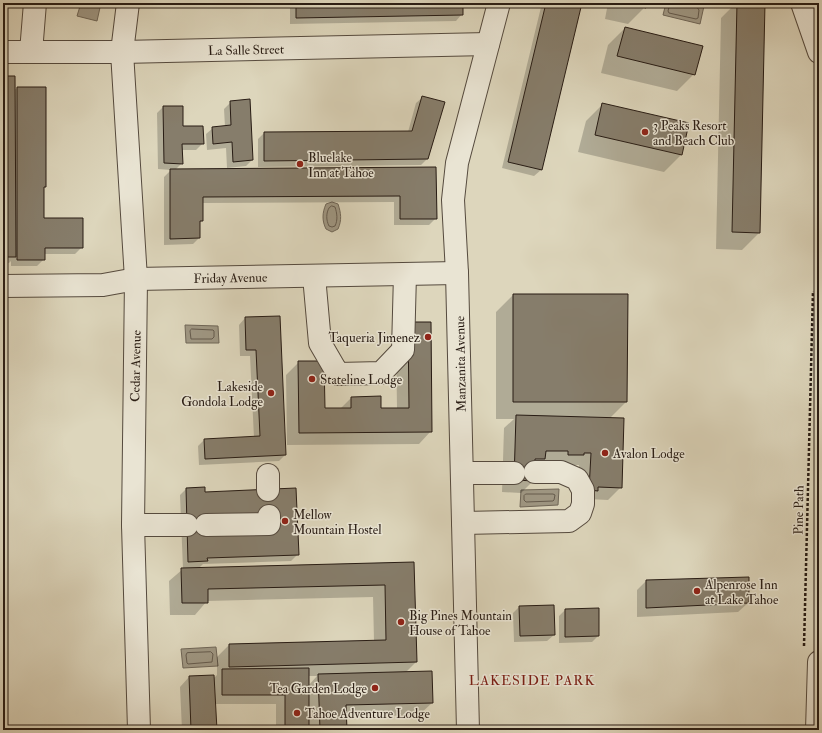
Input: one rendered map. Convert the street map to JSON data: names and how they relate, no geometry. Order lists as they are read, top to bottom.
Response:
{
  "streets": {
    "street": [
      "La Salle Street",
      "Friday Avenue",
      "Manzanita Avenue",
      "Cedar Avenue"
    ],
    "path": ["Pine Path"]
  },
  "crossings": [
    ["La Salle Street", "Manzanita Avenue"],
    ["La Salle Street", "Cedar Avenue"],
    ["Friday Avenue", "Manzanita Avenue"],
    ["Friday Avenue", "Cedar Avenue"]
  ],
  "districts": ["LAKESIDE PARK"],
  "places": [
    "3 Peaks Resort and Beach Club",
    "Bluelake Inn at Tahoe",
    "Taqueria Jimenez",
    "Stateline Lodge",
    "Lakeside Gondola Lodge",
    "Avalon Lodge",
    "Mellow Mountain Hostel",
    "Alpenrose Inn at Lake Tahoe",
    "Big Pines Mountain House of Tahoe",
    "Tea Garden Lodge",
    "Tahoe Adventure Lodge"
  ]
}
